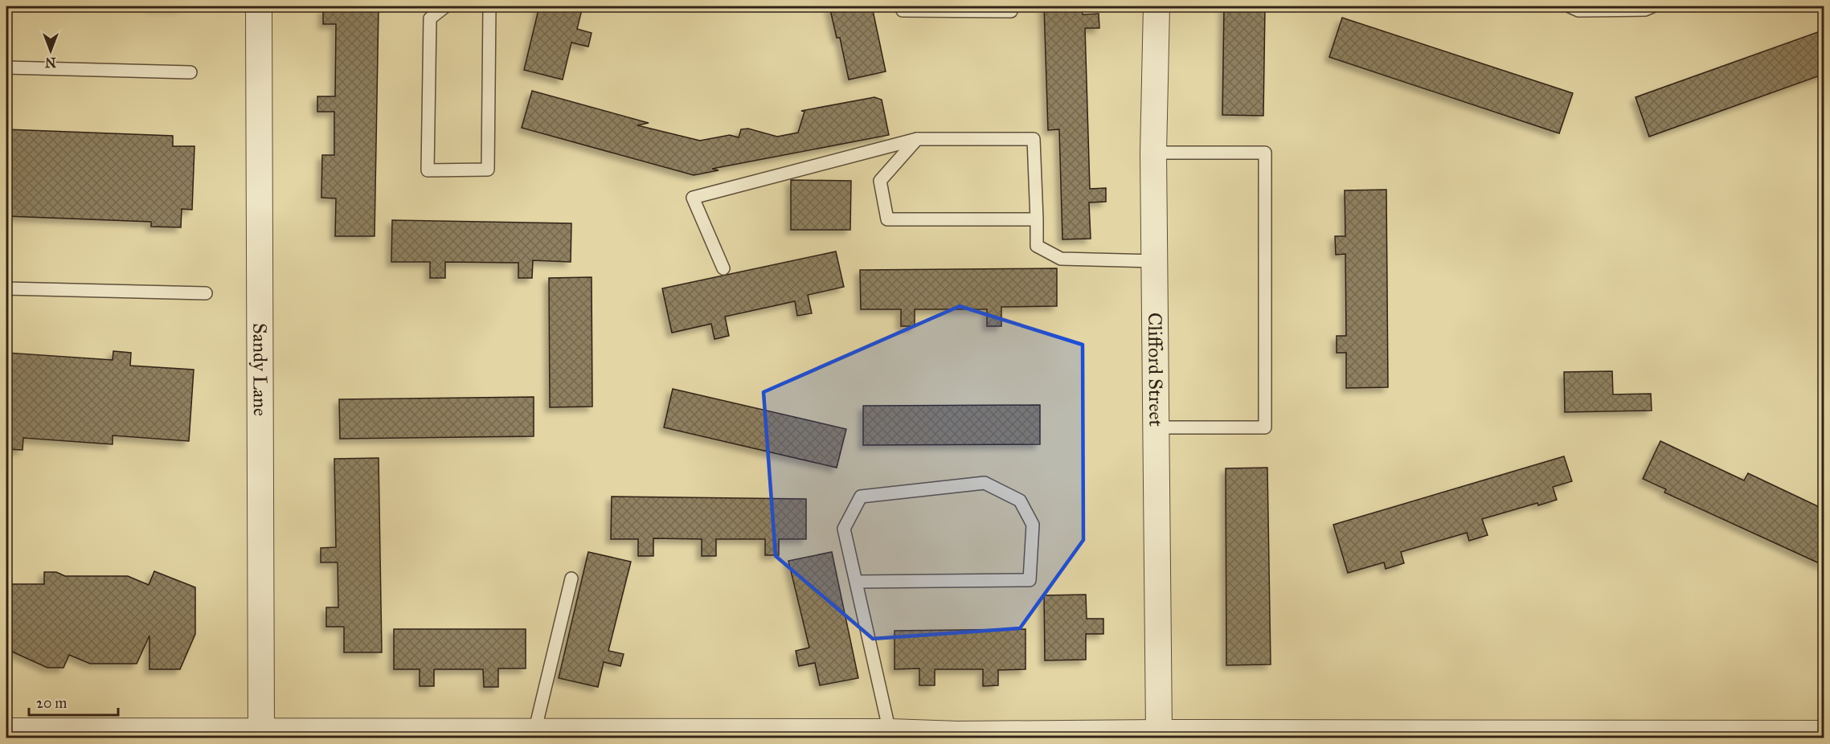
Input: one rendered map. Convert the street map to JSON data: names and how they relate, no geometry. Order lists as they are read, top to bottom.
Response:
{
  "streets": {
    "street": ["Sandy Lane", "Clifford Street"]
  },
  "scale_bar": "20 m",
  "north": "bottom"
}
